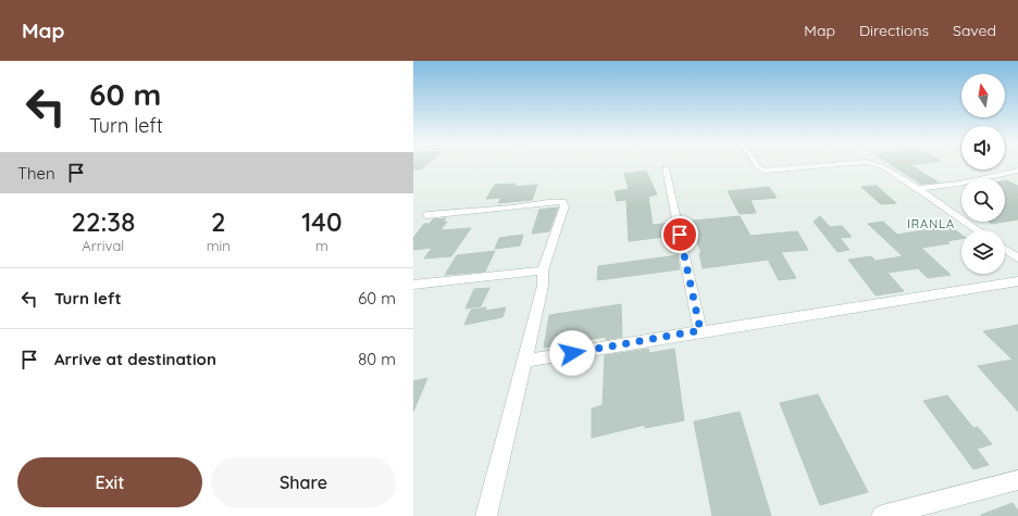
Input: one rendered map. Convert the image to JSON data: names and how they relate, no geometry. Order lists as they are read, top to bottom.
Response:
{
  "districts": ["IRANLA"],
  "north": "top",
  "page": {
    "header": "Map",
    "nav": ["Map", "Directions", "Saved"],
    "turn": ["60 m", "Turn left"],
    "then": "Then",
    "eta": [
      "22:38",
      "Arrival",
      "2",
      "min",
      "140",
      "m"
    ],
    "list": [
      {
        "name": "Turn left",
        "value": "60 m"
      },
      {
        "name": "Arrive at destination",
        "value": "80 m"
      }
    ],
    "buttons": ["Exit", "Share"]
  }
}
